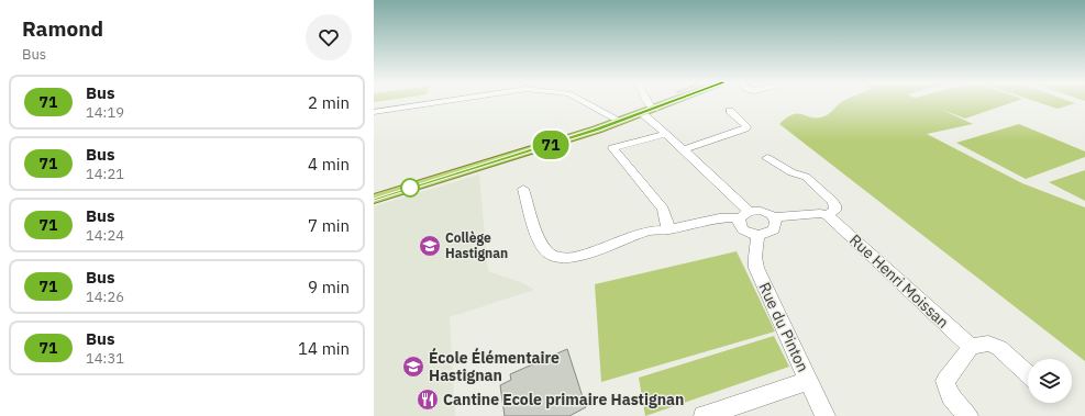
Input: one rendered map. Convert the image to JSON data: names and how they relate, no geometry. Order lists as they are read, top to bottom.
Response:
{
  "streets": {
    "street": ["Rue Henri Moissan", "Rue du Pinton"]
  },
  "places": {
    "school or university": ["Collège Hastignan", "École Élémentaire Hastignan"],
    "restaurant": ["Cantine Ecole primaire Hastignan"]
  },
  "lines": ["bus line 71"],
  "page": {
    "heading": ["Ramond", "Bus"],
    "on_map": "71",
    "list": [
      {
        "mark": "71",
        "name": "Bus",
        "note": "14:19",
        "value": "2 min"
      },
      {
        "mark": "71",
        "name": "Bus",
        "note": "14:21",
        "value": "4 min"
      },
      {
        "mark": "71",
        "name": "Bus",
        "note": "14:24",
        "value": "7 min"
      },
      {
        "mark": "71",
        "name": "Bus",
        "note": "14:26",
        "value": "9 min"
      },
      {
        "mark": "71",
        "name": "Bus",
        "note": "14:31",
        "value": "14 min"
      }
    ]
  }
}
